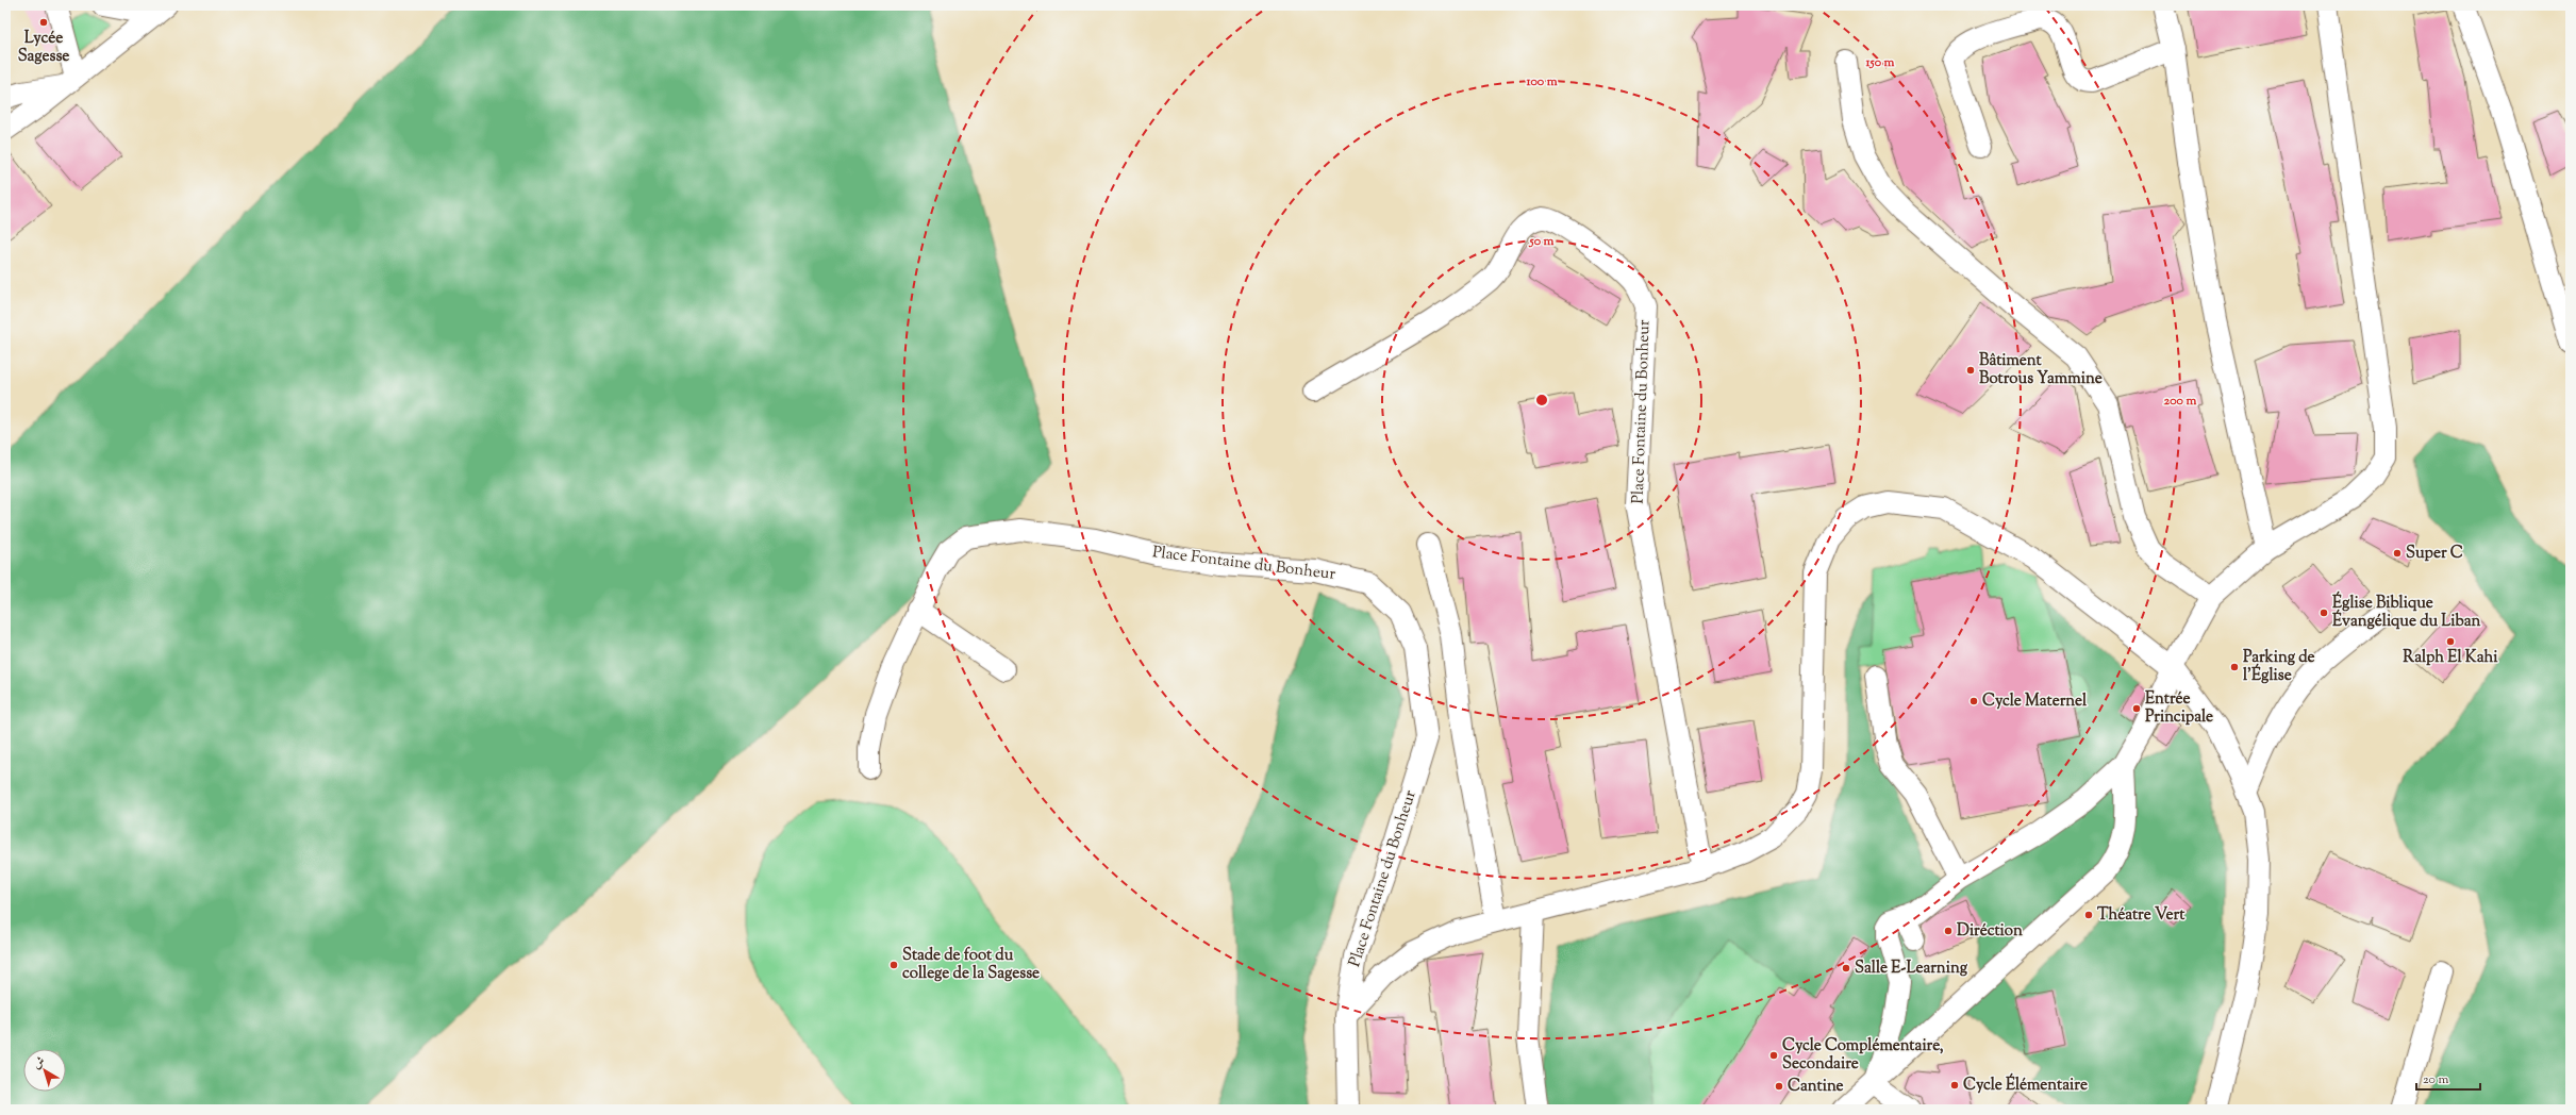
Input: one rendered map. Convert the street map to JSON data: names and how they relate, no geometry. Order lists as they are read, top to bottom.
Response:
{
  "streets": {
    "street": ["Place Fontaine du Bonheur"]
  },
  "places": [
    "Lycée Sagesse",
    "Bâtiment Botrous Yammine",
    "Super C",
    "Église Biblique Évangélique du Liban",
    "Ralph El Kahi",
    "Parking de l'Église",
    "Cycle Maternel",
    "Entrée Principale",
    "Théatre Vert",
    "Diréction",
    "Stade de foot du college de la Sagesse",
    "Salle E-Learning",
    "Cycle Complémentaire, Secondaire",
    "Cycle Élémentaire",
    "Cantine"
  ],
  "scale_bar": "20 m",
  "north": "top left",
  "rings": [
    "150 m",
    "100 m",
    "50 m",
    "200 m"
  ]
}
